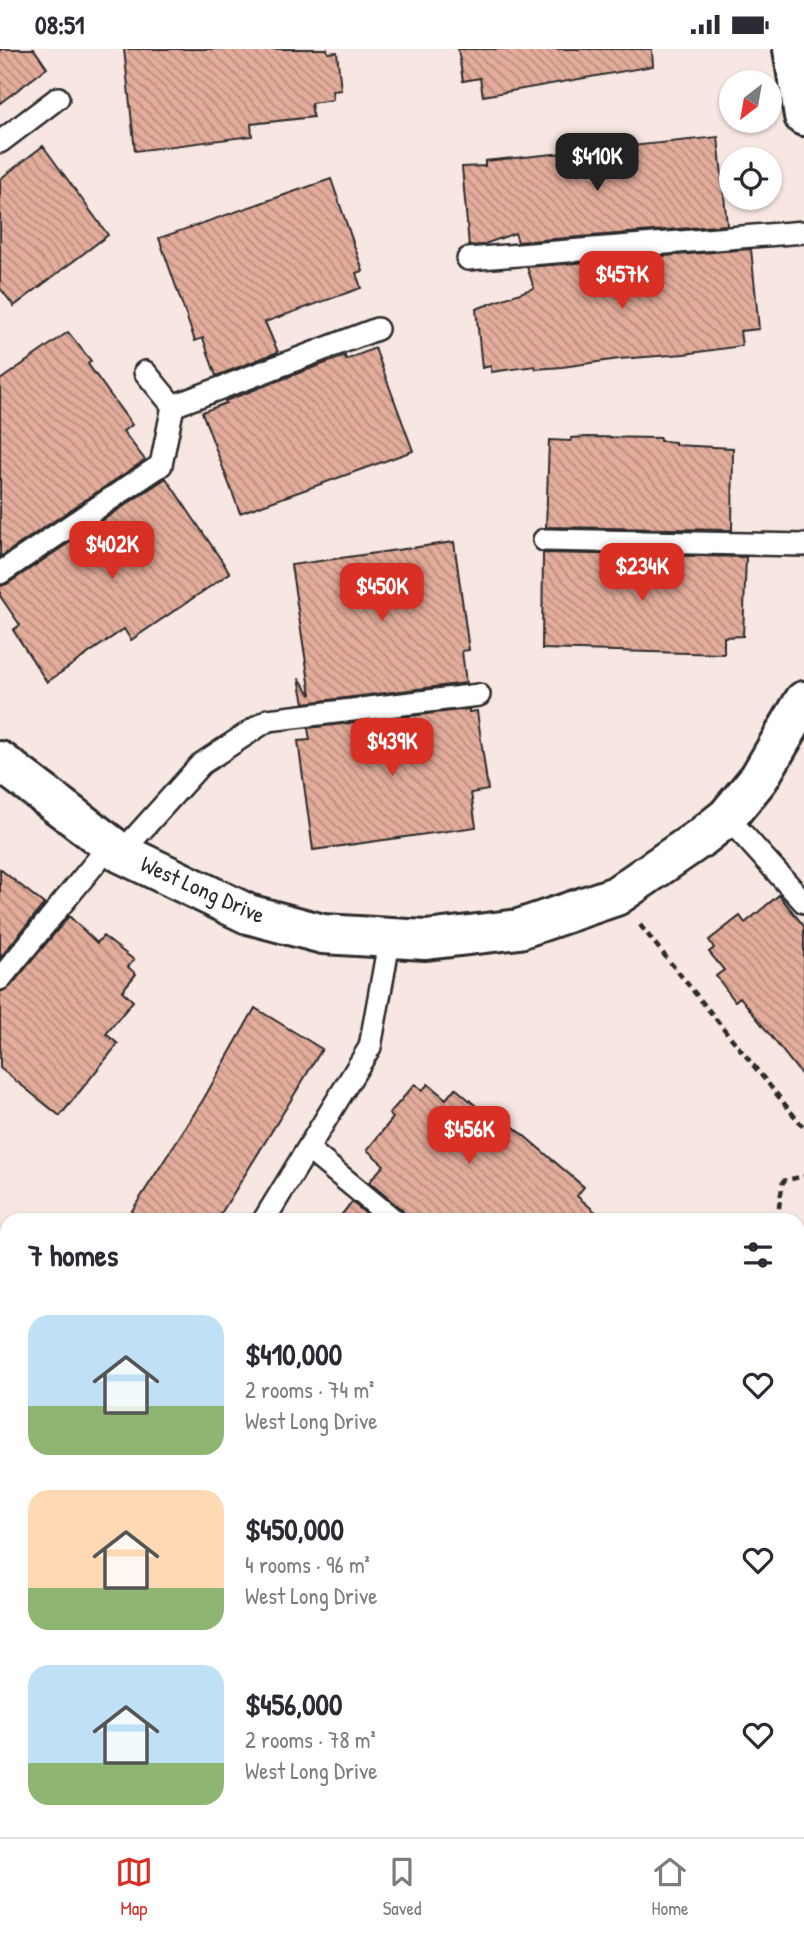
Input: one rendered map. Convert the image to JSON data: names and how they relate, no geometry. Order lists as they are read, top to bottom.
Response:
{
  "streets": {
    "street": ["West Long Drive"]
  },
  "north": "bottom left",
  "page": {
    "status": "08:51",
    "price": [
      "$410K",
      "$457K",
      "$402K",
      "$234K",
      "$450K",
      "$439K",
      "$456K"
    ],
    "heading": "7 homes",
    "list": [
      {
        "name": "$410,000",
        "note": "2 rooms · 74 m² · West Long Drive"
      },
      {
        "name": "$450,000",
        "note": "4 rooms · 96 m² · West Long Drive"
      },
      {
        "name": "$456,000",
        "note": "2 rooms · 78 m² · West Long Drive"
      }
    ],
    "tabs": ["Map", "Saved", "Home"]
  }
}
